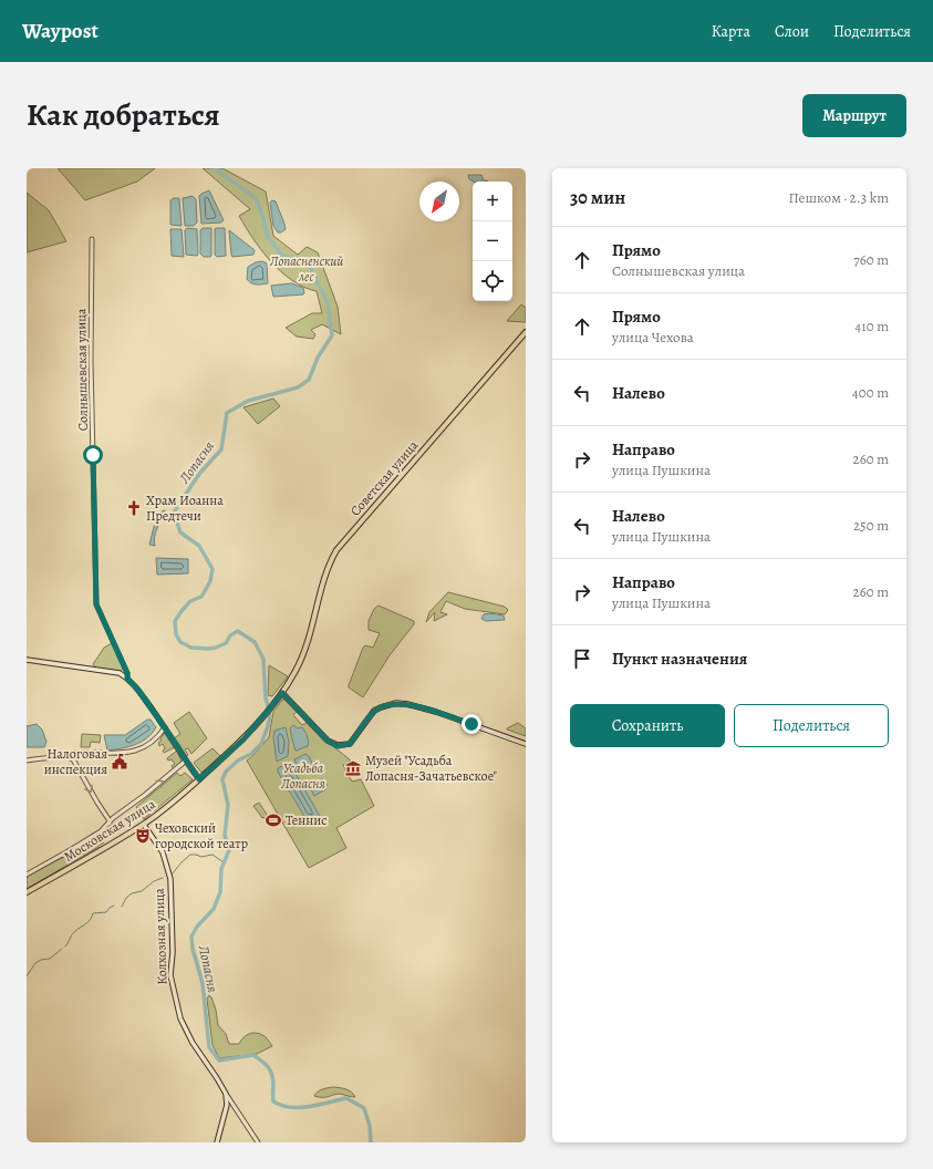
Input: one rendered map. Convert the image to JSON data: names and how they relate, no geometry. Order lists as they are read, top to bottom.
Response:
{
  "streets": {
    "main road": ["Советская улица", "Московская улица", "Колхозная улица"],
    "street": ["Солнышевская улица"]
  },
  "crossings": [
    ["Советская улица", "Московская улица"],
    ["Московская улица", "Колхозная улица"]
  ],
  "water": ["Лопасня"],
  "parks": ["Лопасненский лес", "Усадьба Лопасня"],
  "places": {
    "church": ["Храм Иоанна Предтечи"],
    "public building": ["Налоговая инспекция"],
    "museum": ["Музей \"Усадьба Лопасня-Зачатьевское\""],
    "sports": ["Теннис"],
    "theatre": ["Чеховский городской театр"]
  },
  "north": "bottom left",
  "page": {
    "header": "Waypost",
    "nav": ["Карта", "Слои", "Поделиться"],
    "title": "Как добраться",
    "buttons": [
      "Маршрут",
      ["Сохранить", "Поделиться"]
    ],
    "heading": ["30 мин", "Пешком · 2.3 km"],
    "map_buttons": ["+", "−"],
    "list": [
      ["Прямо", "Солнышевская улица", "760 m"],
      ["Прямо", "улица Чехова", "410 m"],
      ["Налево", "400 m"],
      ["Направо", "улица Пушкина", "260 m"],
      ["Налево", "улица Пушкина", "250 m"],
      ["Направо", "улица Пушкина", "260 m"],
      "Пункт назначения"
    ]
  }
}
